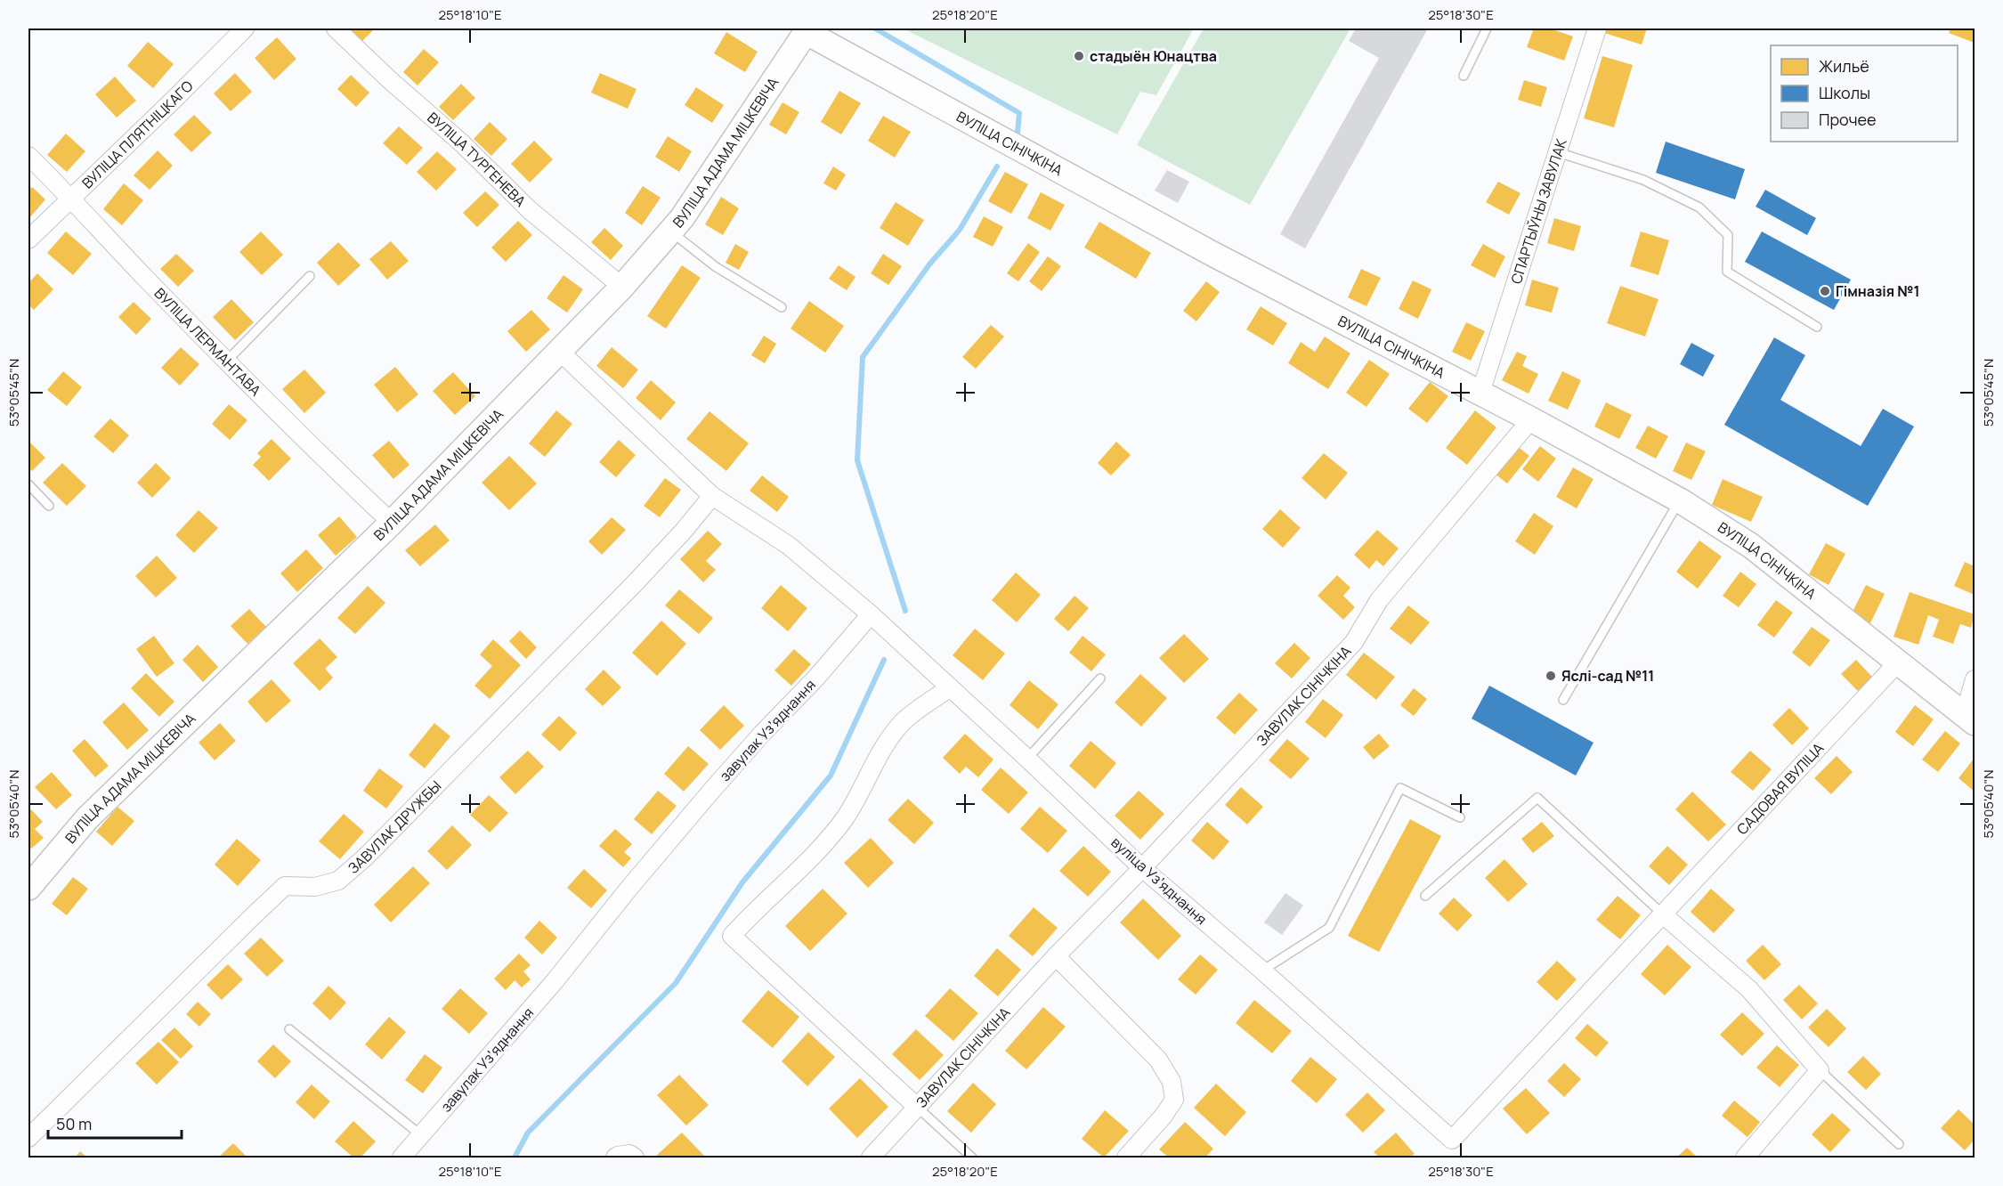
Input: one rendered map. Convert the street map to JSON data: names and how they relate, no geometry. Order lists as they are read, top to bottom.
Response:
{
  "streets": {
    "street": [
      "ВУЛІЦА ПЛЯТНІЦКАГО",
      "ВУЛІЦА СІНІЧКІНА",
      "ВУЛІЦА АДАМА МІЦКЕВІЧА",
      "ВУЛІЦА ТУРГЕНЕВА",
      "СПАРТЫЎНЫ ЗАВУЛАК",
      "ВУЛІЦА ЛЕРМАНТАВА",
      "ЗАВУЛАК СІНІЧКІНА",
      "завулак Узʼяднання",
      "САДОВАЯ ВУЛІЦА",
      "ЗАВУЛАК ДРУЖБЫ",
      "вуліца Узʼяднання"
    ]
  },
  "crossings": [
    ["ВУЛІЦА ПЛЯТНІЦКАГО", "ВУЛІЦА ЛЕРМАНТАВА"],
    ["ВУЛІЦА СІНІЧКІНА", "ВУЛІЦА АДАМА МІЦКЕВІЧА"],
    ["ВУЛІЦА СІНІЧКІНА", "СПАРТЫЎНЫ ЗАВУЛАК"],
    ["ВУЛІЦА СІНІЧКІНА", "ЗАВУЛАК СІНІЧКІНА"],
    ["ВУЛІЦА СІНІЧКІНА", "САДОВАЯ ВУЛІЦА"],
    ["ВУЛІЦА АДАМА МІЦКЕВІЧА", "ВУЛІЦА ТУРГЕНЕВА"],
    ["ВУЛІЦА АДАМА МІЦКЕВІЧА", "ВУЛІЦА ЛЕРМАНТАВА"],
    ["ЗАВУЛАК СІНІЧКІНА", "вуліца Узʼяднання"],
    ["завулак Узʼяднання", "вуліца Узʼяднання"],
    ["САДОВАЯ ВУЛІЦА", "вуліца Узʼяднання"]
  ],
  "places": ["стадыён Юнацтва", "Гімназія №1", "Яслі-сад №11"],
  "legend": ["Жильё", "Школы", "Прочее"],
  "scale_bar": "50 m",
  "coordinates": [
    "25°18'10\"E",
    "25°18'20\"E",
    "25°18'30\"E",
    "53°05'45\"N",
    "53°05'40\"N"
  ]
}
